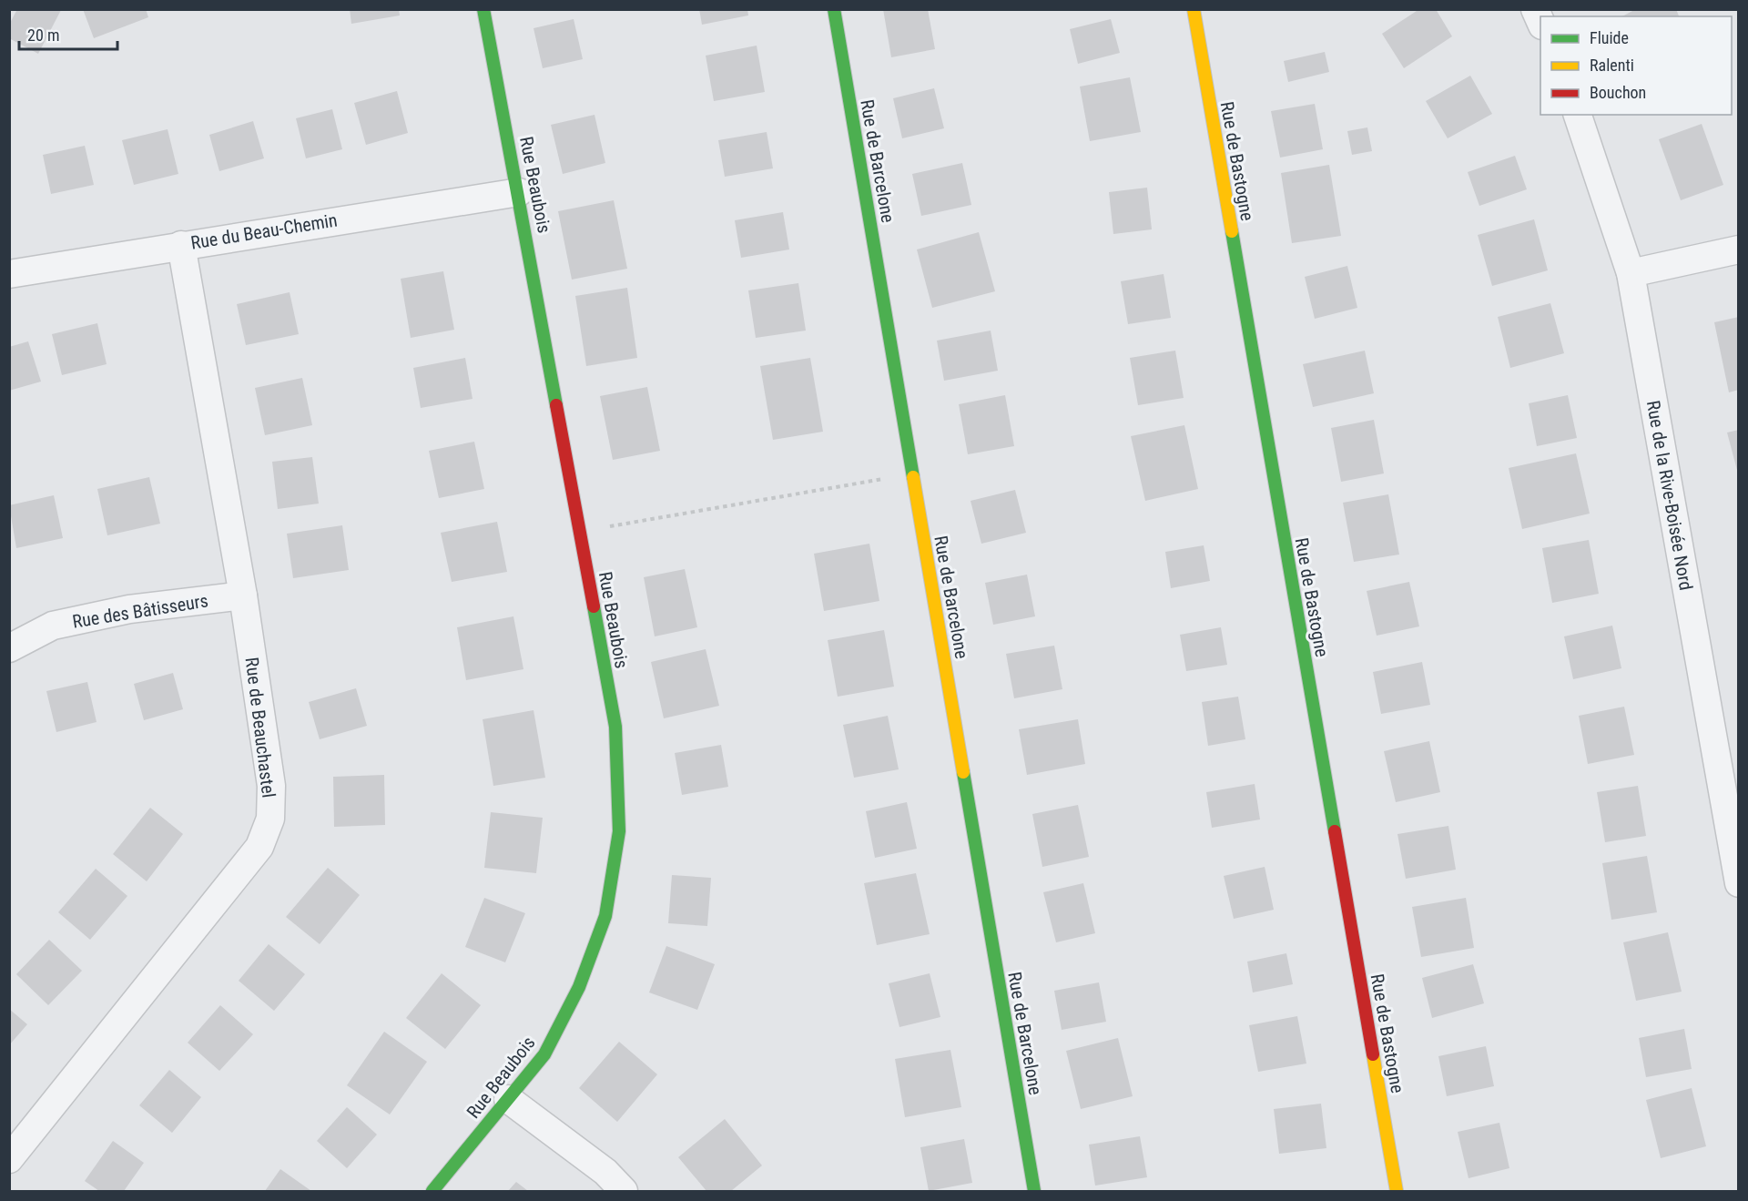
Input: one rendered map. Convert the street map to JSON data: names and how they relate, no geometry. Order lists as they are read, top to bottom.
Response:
{
  "streets": {
    "street": [
      "Rue de Barcelone",
      "Rue de Bastogne",
      "Rue Beaubois",
      "Rue du Beau-Chemin",
      "Rue de la Rive-Boisée Nord",
      "Rue des Bâtisseurs",
      "Rue de Beauchastel"
    ]
  },
  "crossings": [
    ["Rue Beaubois", "Rue du Beau-Chemin"],
    ["Rue du Beau-Chemin", "Rue de Beauchastel"],
    ["Rue des Bâtisseurs", "Rue de Beauchastel"]
  ],
  "legend": ["Fluide", "Ralenti", "Bouchon"],
  "scale_bar": "20 m"
}
